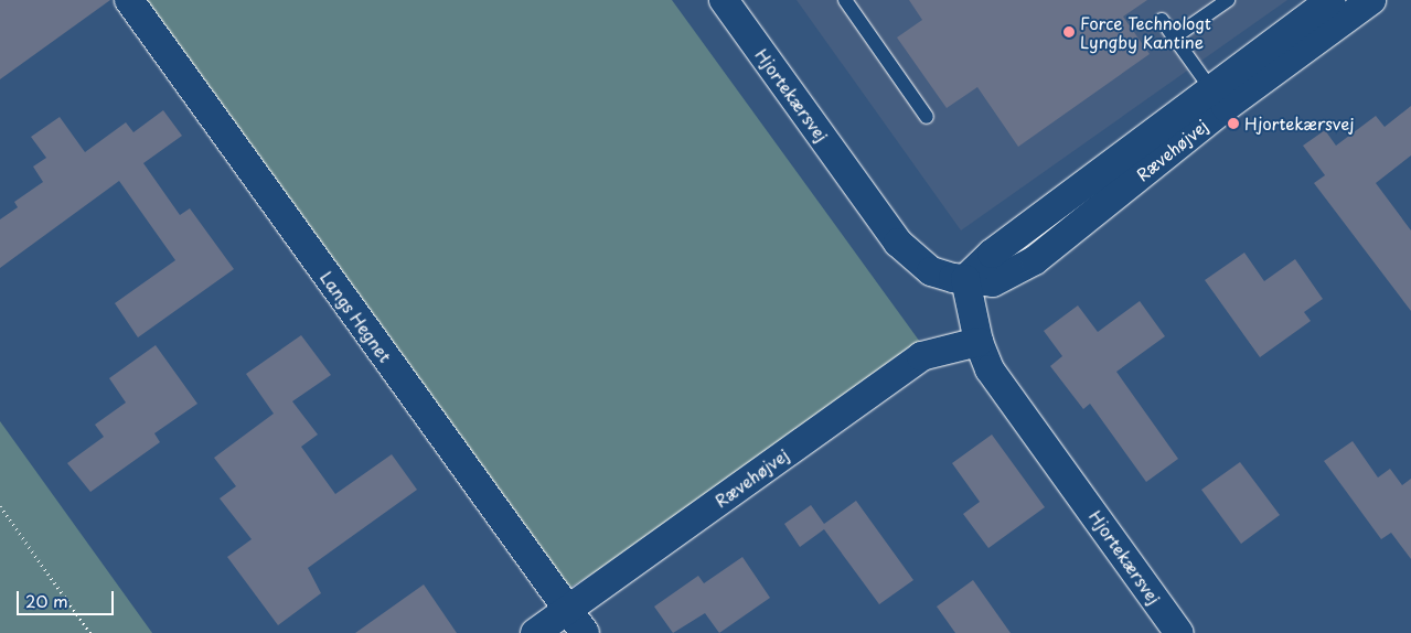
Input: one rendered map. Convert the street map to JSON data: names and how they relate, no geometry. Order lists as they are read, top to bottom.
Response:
{
  "streets": {
    "street": ["Hjortekærsvej", "Rævehøjvej", "Langs Hegnet"]
  },
  "crossings": [
    ["Hjortekærsvej", "Rævehøjvej"],
    ["Rævehøjvej", "Langs Hegnet"]
  ],
  "places": ["Force Technologt Lyngby Kantine", "Hjortekærsvej"],
  "scale_bar": "20 m"
}
